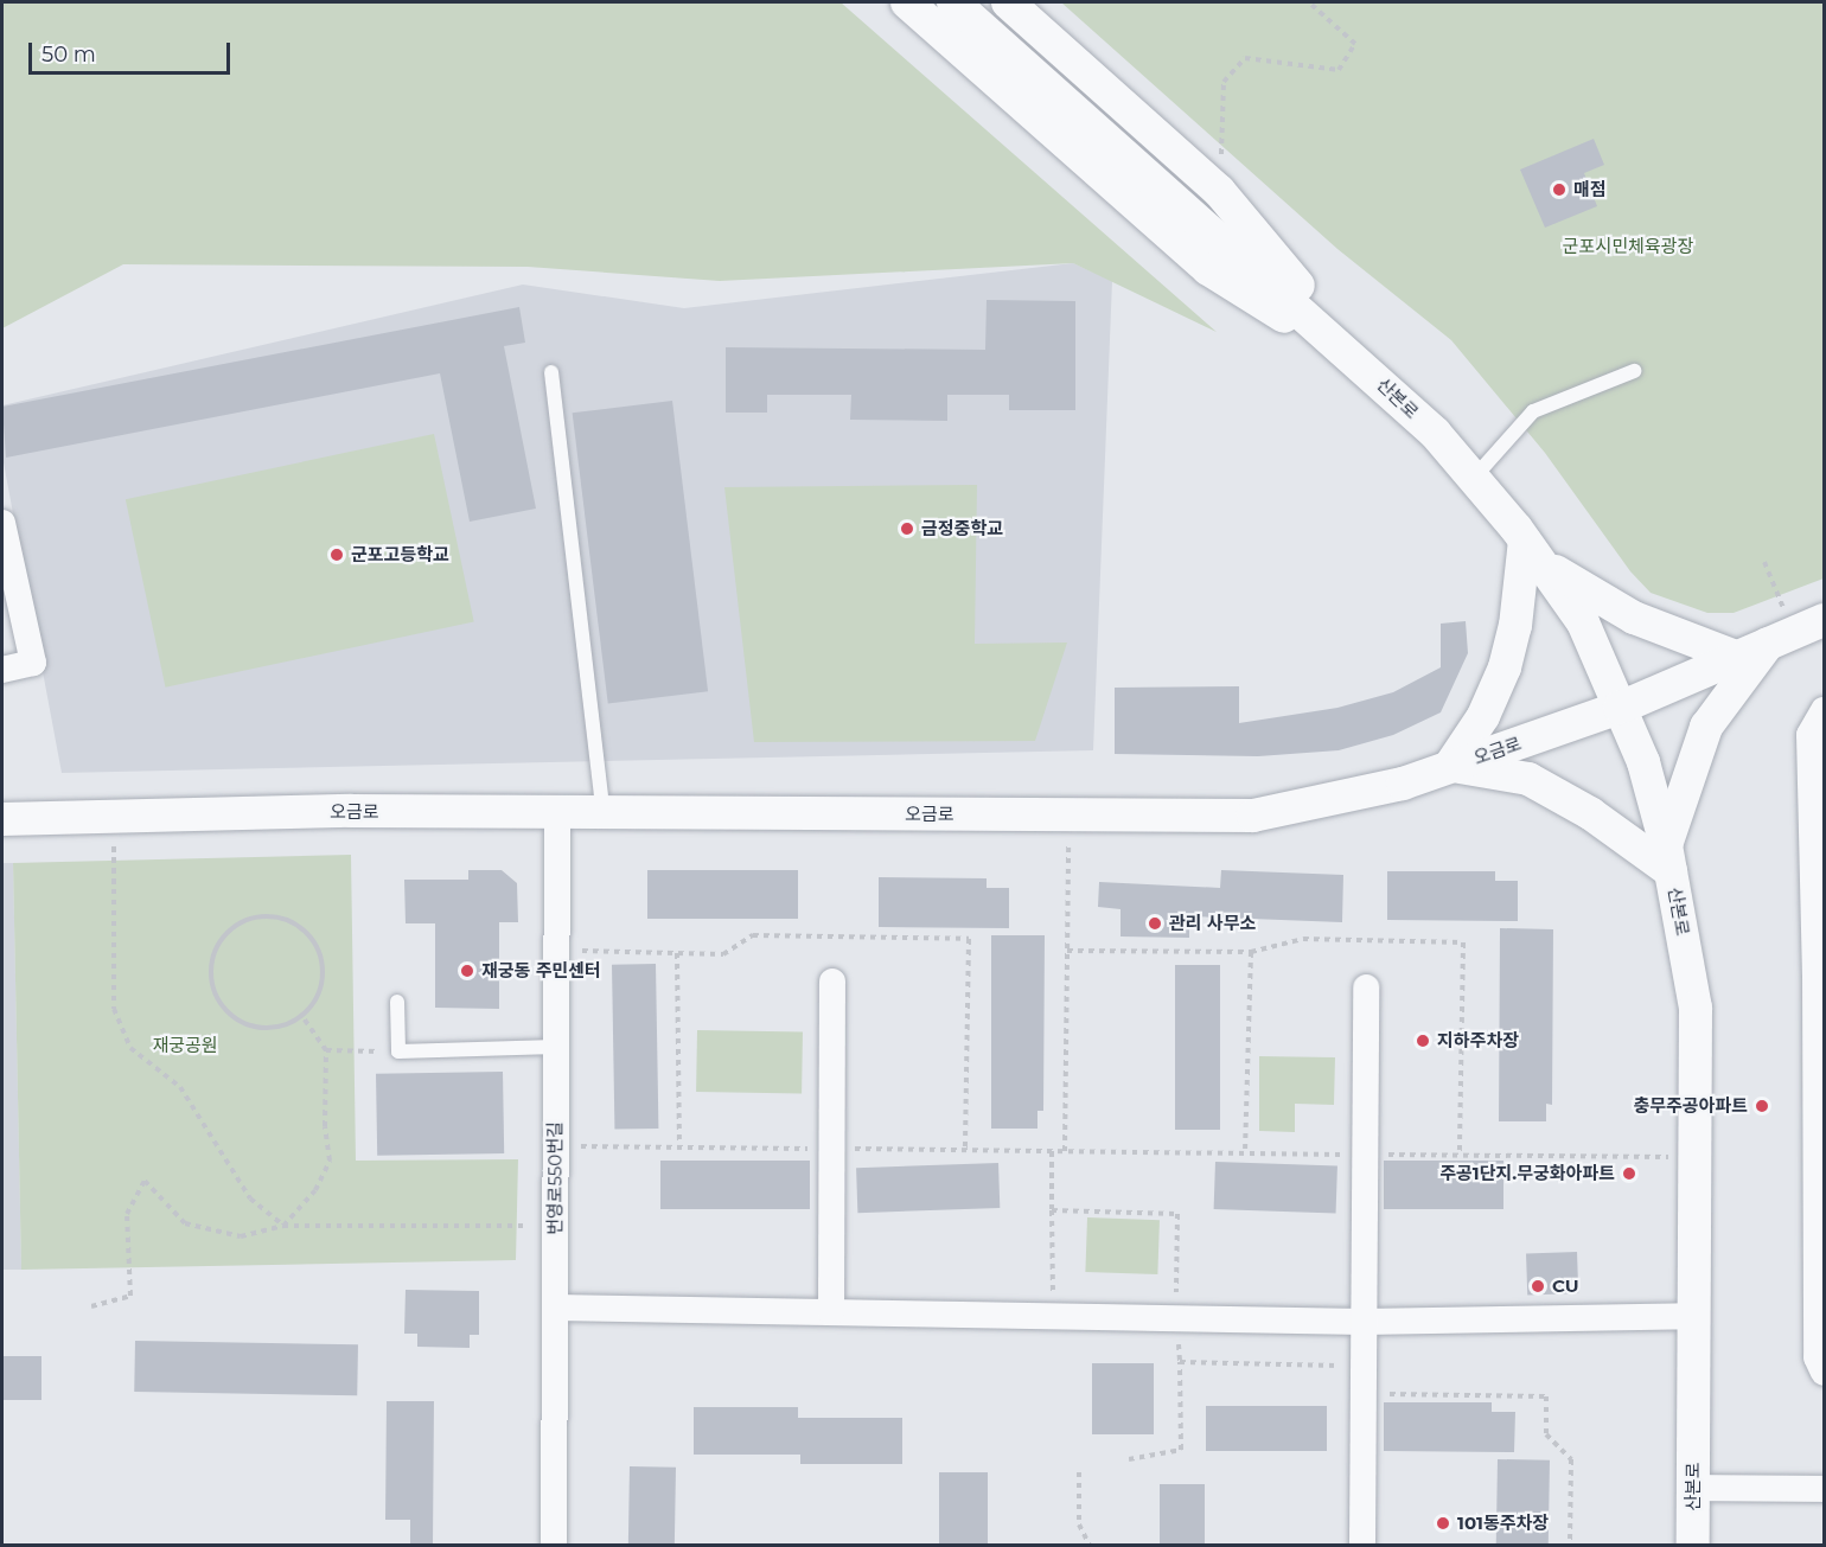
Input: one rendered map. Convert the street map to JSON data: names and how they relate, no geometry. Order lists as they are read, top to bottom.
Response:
{
  "streets": {
    "street": ["산본로", "오금로", "번영로550번길"]
  },
  "crossings": [
    ["산본로", "오금로"],
    ["오금로", "번영로550번길"]
  ],
  "parks": ["군포시민체육광장", "재궁공원"],
  "places": [
    "매점",
    "금정중학교",
    "군포고등학교",
    "관리 사무소",
    "재궁동 주민센터",
    "지하주차장",
    "충무주공아파트",
    "주공1단지.무궁화아파트",
    "CU",
    "101동주차장"
  ],
  "scale_bar": "50 m"
}
